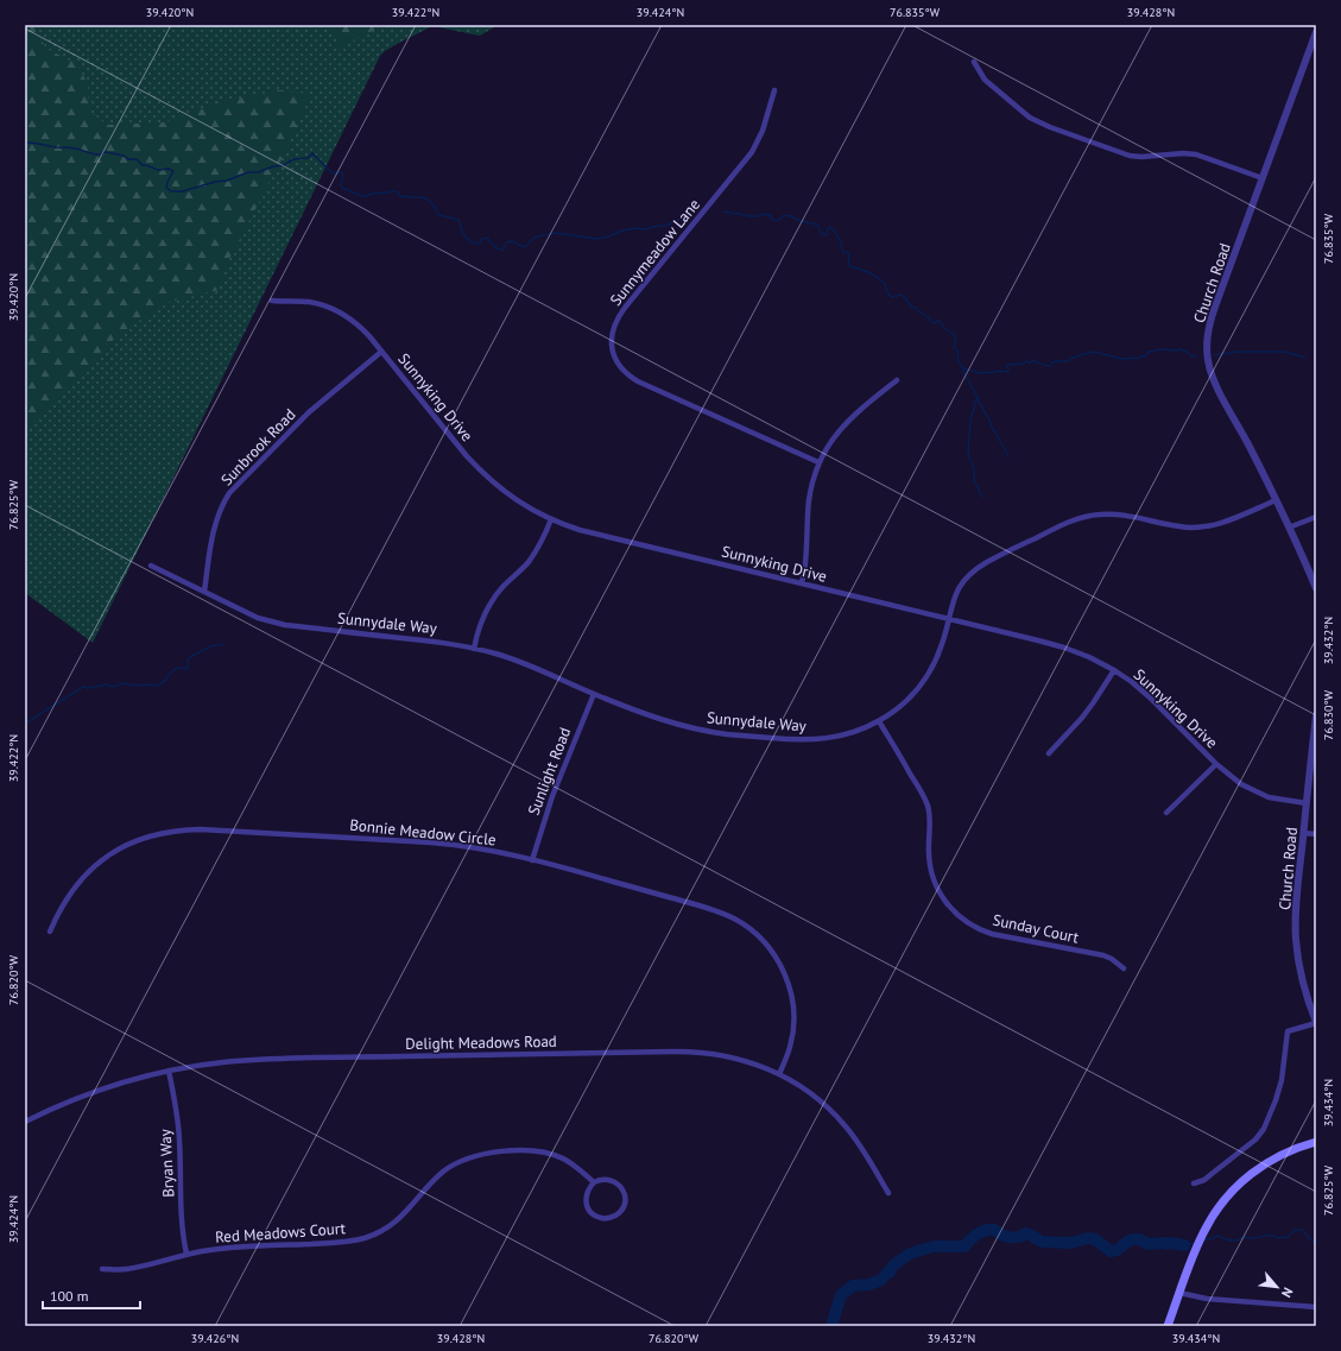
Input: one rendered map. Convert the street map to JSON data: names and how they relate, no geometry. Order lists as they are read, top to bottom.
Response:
{
  "streets": {
    "street": [
      "Sunnymeadow Lane",
      "Church Road",
      "Sunnyking Drive",
      "Sunbrook Road",
      "Sunnydale Way",
      "Sunlight Road",
      "Bonnie Meadow Circle",
      "Sunday Court",
      "Delight Meadows Road",
      "Bryan Way",
      "Red Meadows Court"
    ]
  },
  "crossings": [
    ["Church Road", "Sunnyking Drive"],
    ["Church Road", "Sunnydale Way"],
    ["Sunnyking Drive", "Sunbrook Road"],
    ["Sunnyking Drive", "Sunnydale Way"],
    ["Sunbrook Road", "Sunnydale Way"],
    ["Sunnydale Way", "Sunlight Road"],
    ["Sunnydale Way", "Sunday Court"],
    ["Sunlight Road", "Bonnie Meadow Circle"],
    ["Bonnie Meadow Circle", "Delight Meadows Road"],
    ["Delight Meadows Road", "Bryan Way"],
    ["Bryan Way", "Red Meadows Court"]
  ],
  "scale_bar": "100 m",
  "north": "bottom right",
  "coordinates": [
    "39.420°N",
    "39.422°N",
    "39.424°N",
    "76.835°W",
    "39.428°N",
    "76.825°W",
    "39.432°N",
    "76.830°W",
    "76.820°W",
    "39.434°N",
    "39.426°N"
  ]
}
